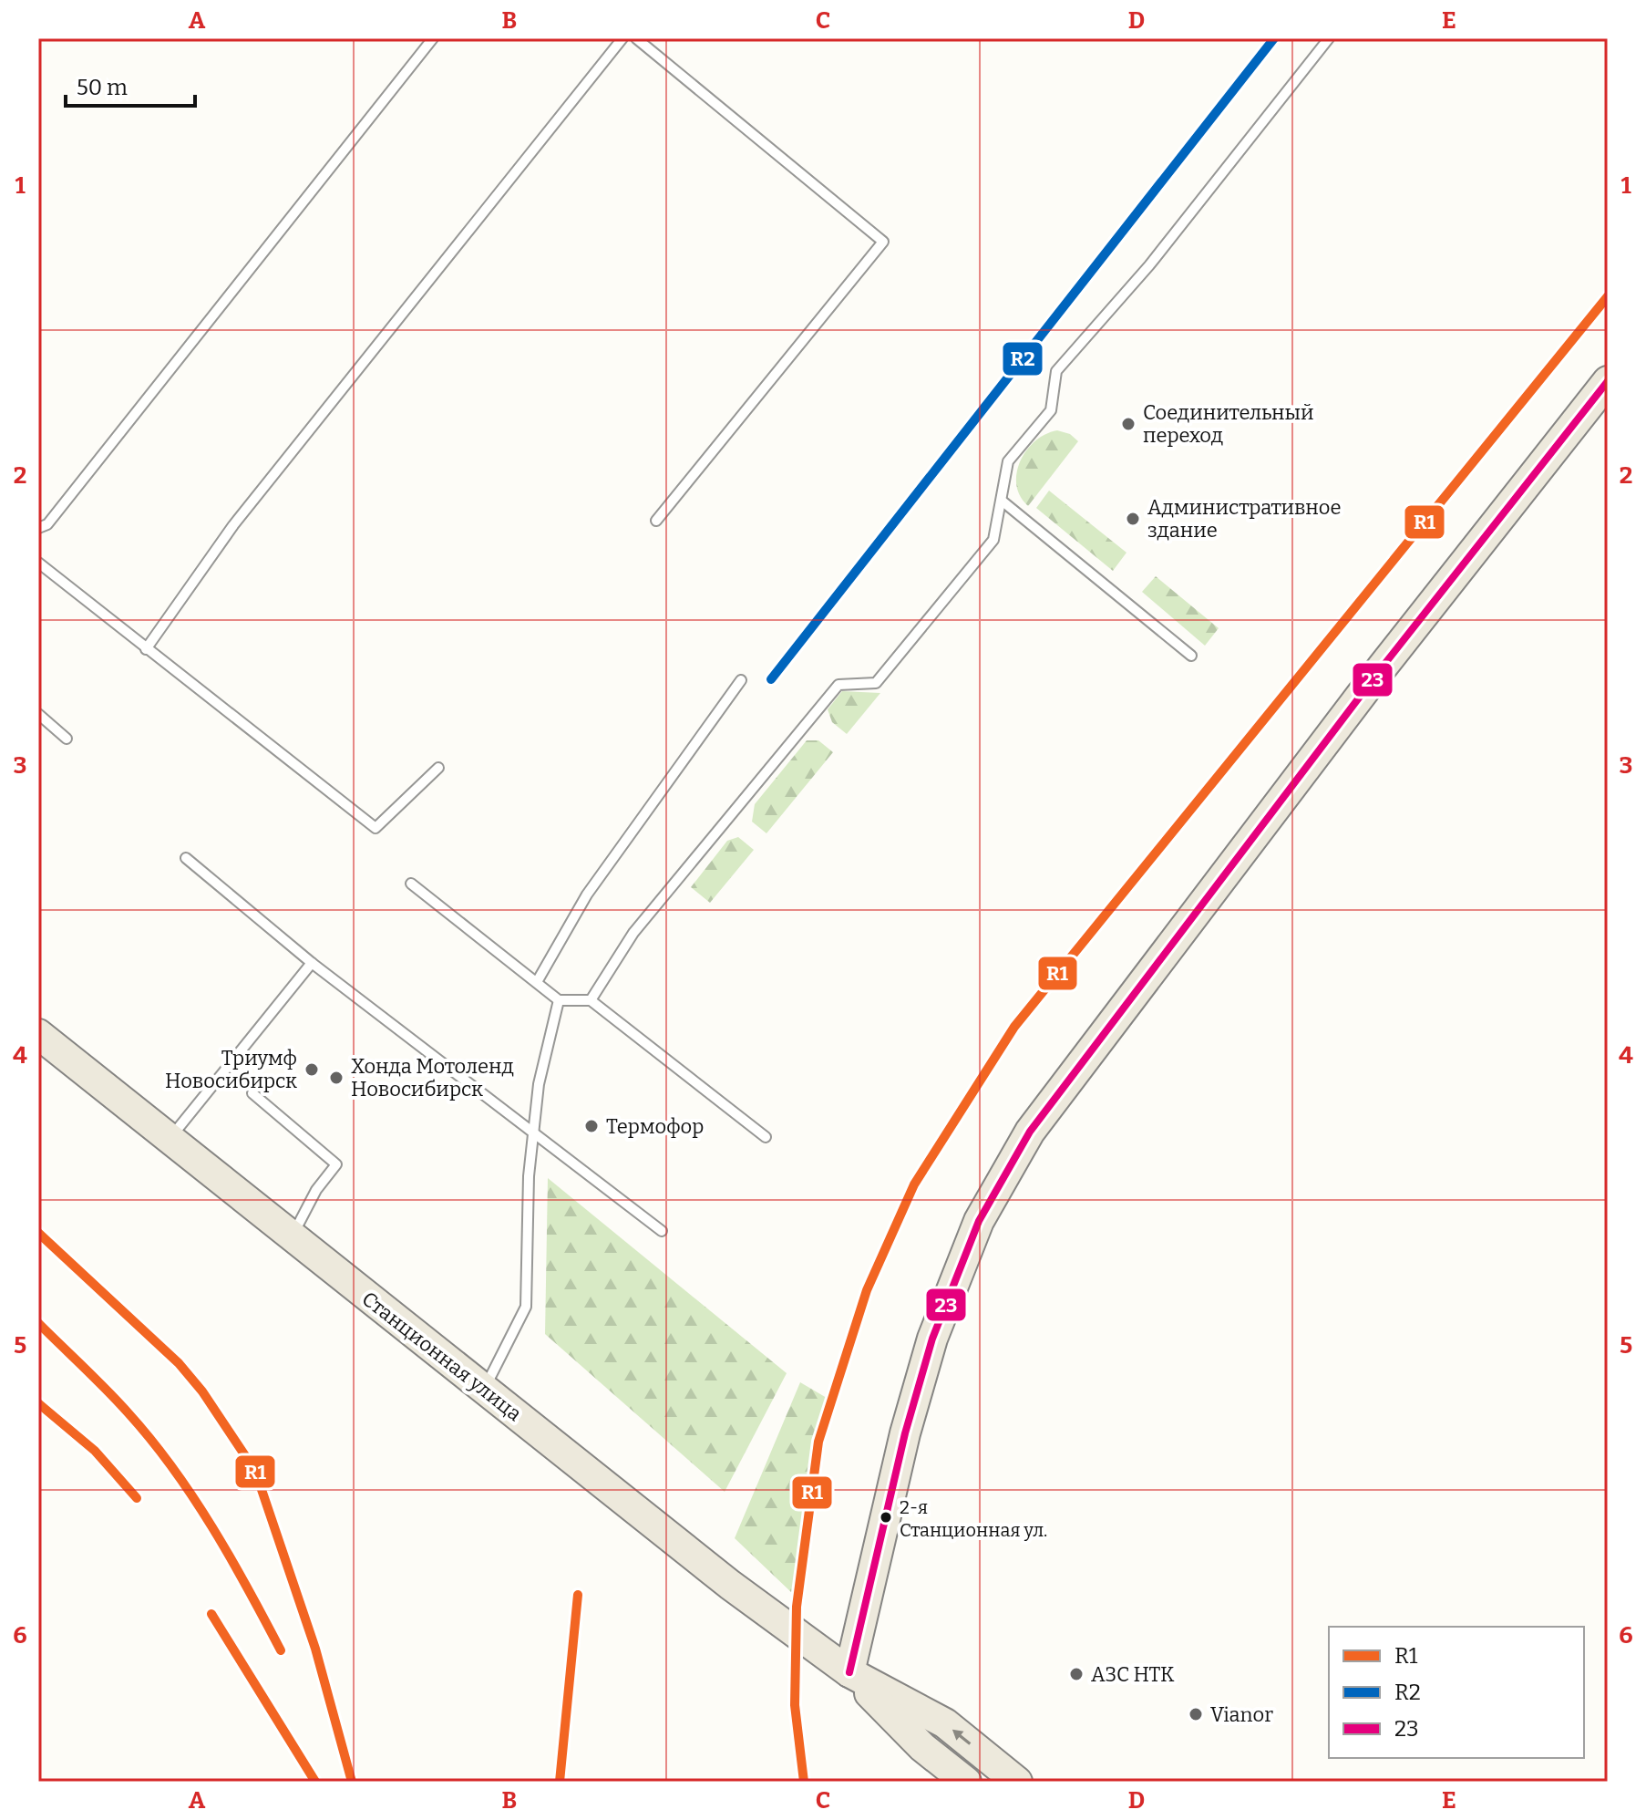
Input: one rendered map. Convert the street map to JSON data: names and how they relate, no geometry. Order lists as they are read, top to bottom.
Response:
{
  "streets": {
    "main road": ["Станционная улица"]
  },
  "places": [
    "Соединительный переход",
    "Административное здание",
    "Триумф Новосибирск",
    "Хонда Мотоленд Новосибирск",
    "Термофор",
    "2-я Станционная ул.",
    "АЗС НТК",
    "Vianor"
  ],
  "lines": ["transit line R2", "transit line R1", "transit line 23"],
  "legend": ["R1", "R2", "23"],
  "scale_bar": "50 m",
  "grid": {
    "columns": [
      "A",
      "B",
      "C",
      "D",
      "E"
    ],
    "rows": [
      "1",
      "2",
      "3",
      "4",
      "5",
      "6"
    ]
  }
}
